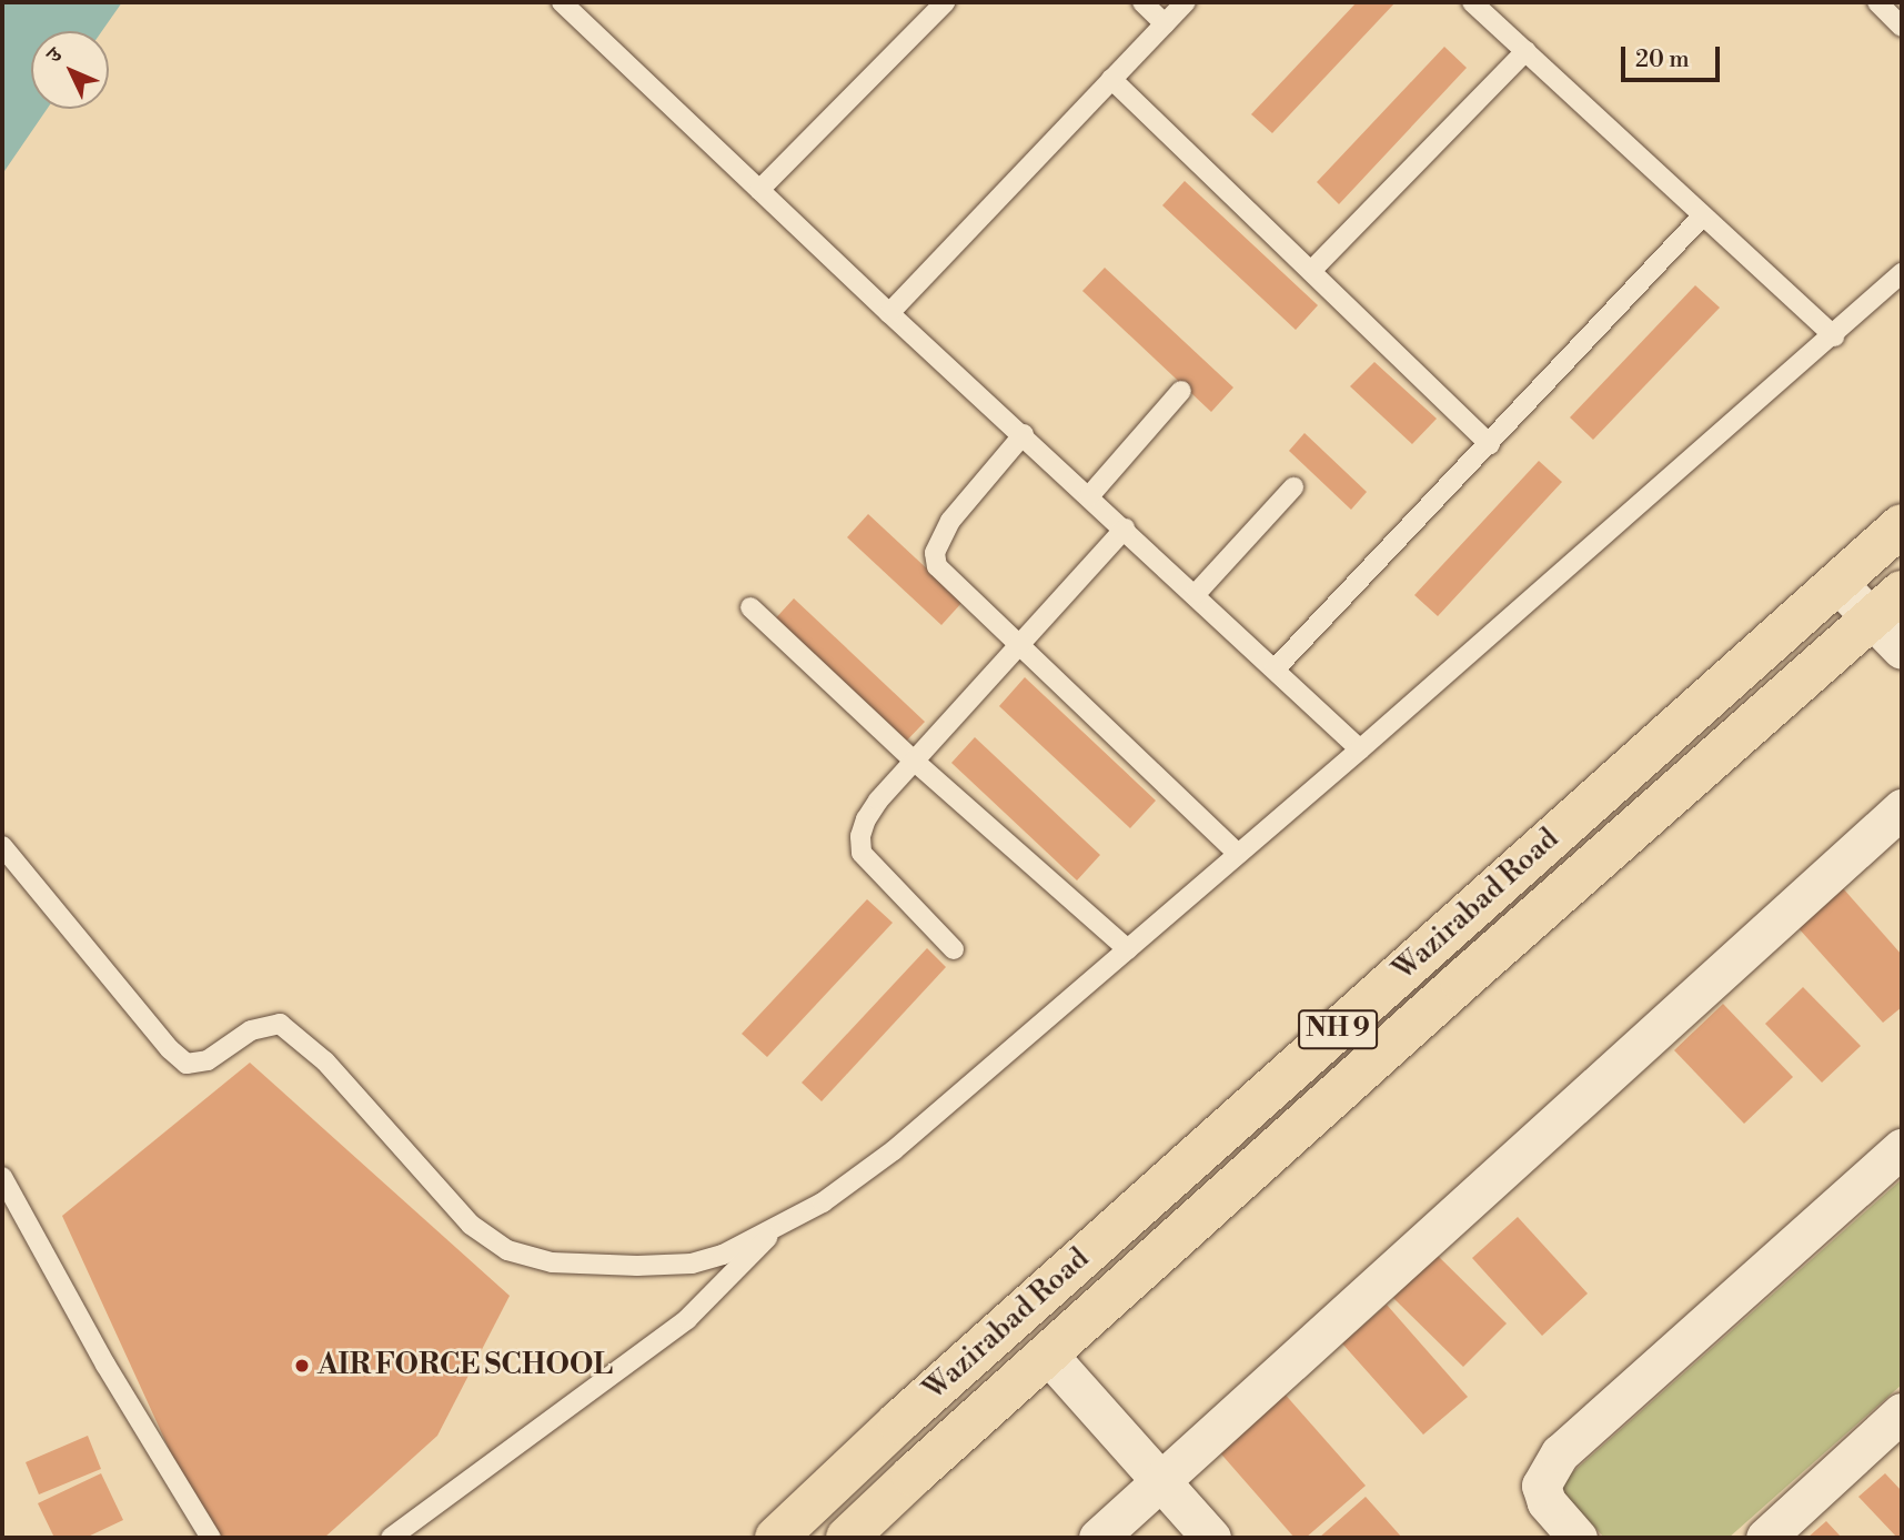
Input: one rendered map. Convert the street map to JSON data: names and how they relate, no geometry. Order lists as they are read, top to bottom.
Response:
{
  "streets": {
    "highway": ["Wazirabad Road", "NH 9"]
  },
  "places": ["AIR FORCE SCHOOL"],
  "scale_bar": "20 m",
  "north": "top left"
}
